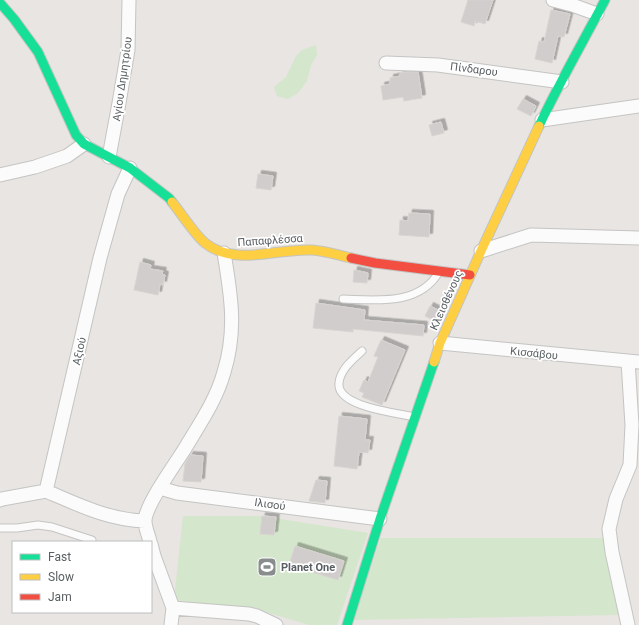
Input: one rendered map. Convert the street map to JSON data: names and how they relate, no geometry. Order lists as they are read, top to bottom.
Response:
{
  "streets": {
    "main road": ["Παπαφλέσσα", "Κλεισθένους"],
    "street": [
      "Πίνδαρου",
      "Αγίου Δημητρίου",
      "Αξιού",
      "Κισσάβου",
      "Ιλισού"
    ]
  },
  "crossings": [
    ["Πίνδαρου", "Κλεισθένους"],
    ["Αγίου Δημητρίου", "Παπαφλέσσα"],
    ["Παπαφλέσσα", "Κλεισθένους"],
    ["Παπαφλέσσα", "Αξιού"],
    ["Κλεισθένους", "Κισσάβου"],
    ["Κλεισθένους", "Ιλισού"]
  ],
  "places": {
    "sports": ["Planet One"]
  },
  "legend": ["Fast", "Slow", "Jam"]
}
